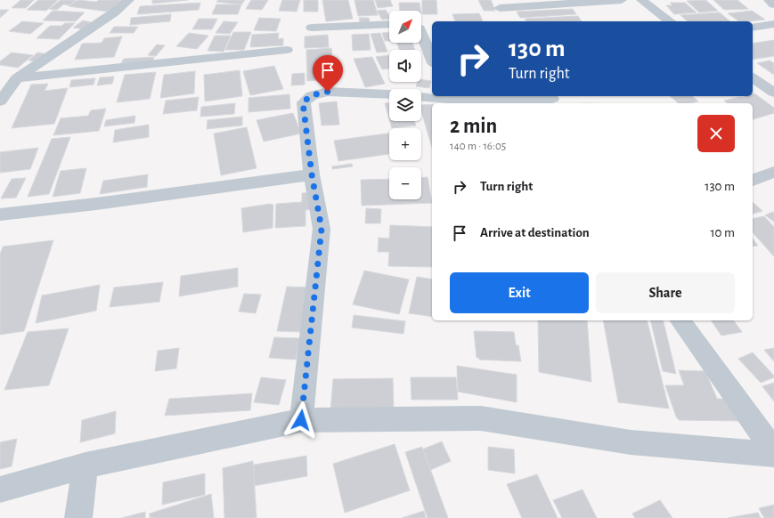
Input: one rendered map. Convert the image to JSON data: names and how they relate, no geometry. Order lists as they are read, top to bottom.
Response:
{
  "north": "top right",
  "page": {
    "map_buttons": ["+", "−"],
    "turn": ["130 m", "Turn right"],
    "heading": ["2 min", "140 m · 16:05"],
    "list": [
      {
        "name": "Turn right",
        "value": "130 m"
      },
      {
        "name": "Arrive at destination",
        "value": "10 m"
      }
    ],
    "buttons": ["Exit", "Share"]
  }
}
